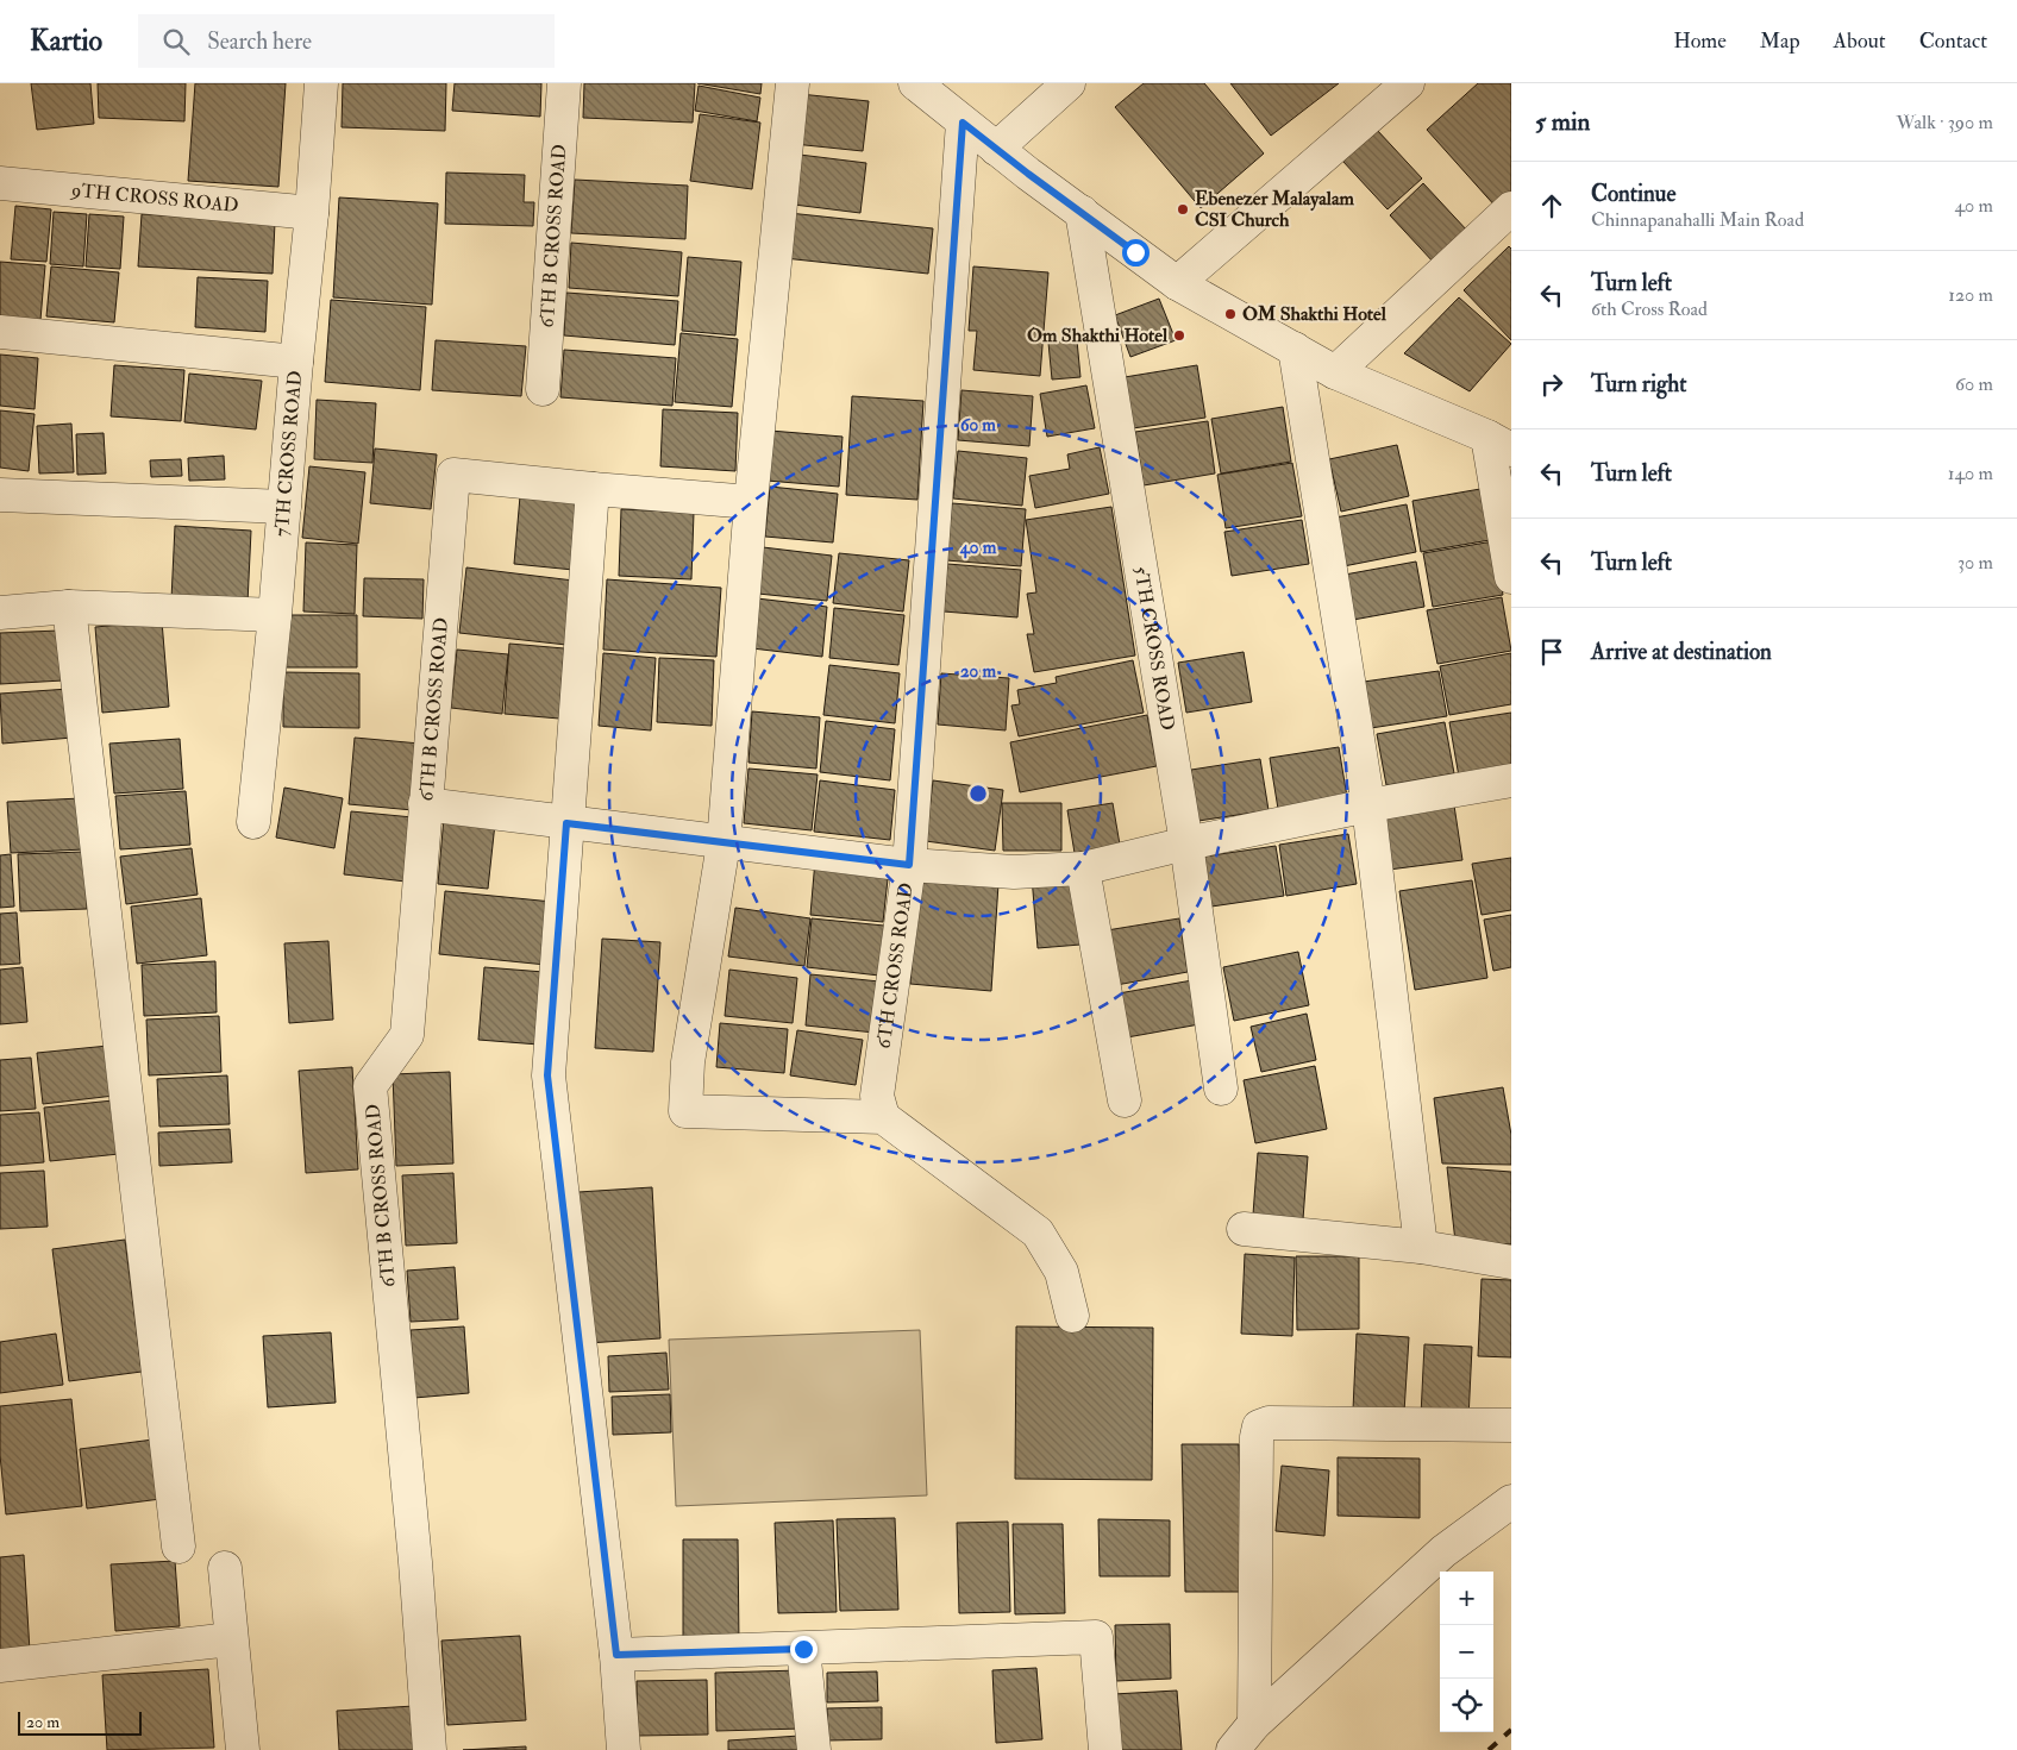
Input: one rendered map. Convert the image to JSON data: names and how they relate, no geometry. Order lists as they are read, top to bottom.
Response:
{
  "streets": {
    "street": [
      "9TH CROSS ROAD",
      "6TH B CROSS ROAD",
      "7TH CROSS ROAD",
      "5TH CROSS ROAD",
      "6TH CROSS ROAD"
    ]
  },
  "crossings": [
    ["9TH CROSS ROAD", "7TH CROSS ROAD"]
  ],
  "places": ["Ebenezer Malayalam CSI Church", "OM Shakthi Hotel", "Om Shakthi Hotel"],
  "scale_bar": "20 m",
  "page": {
    "header": "Kartio",
    "search": "Search here",
    "nav": [
      "Home",
      "Map",
      "About",
      "Contact"
    ],
    "heading": ["5 min", "Walk · 390 m"],
    "list": [
      ["Continue", "Chinnapanahalli Main Road", "40 m"],
      ["Turn left", "6th Cross Road", "120 m"],
      ["Turn right", "60 m"],
      ["Turn left", "140 m"],
      ["Turn left", "30 m"],
      "Arrive at destination"
    ],
    "map_buttons": ["+", "−"],
    "scale": "20 m"
  },
  "rings": ["60 m", "40 m", "20 m"]
}
